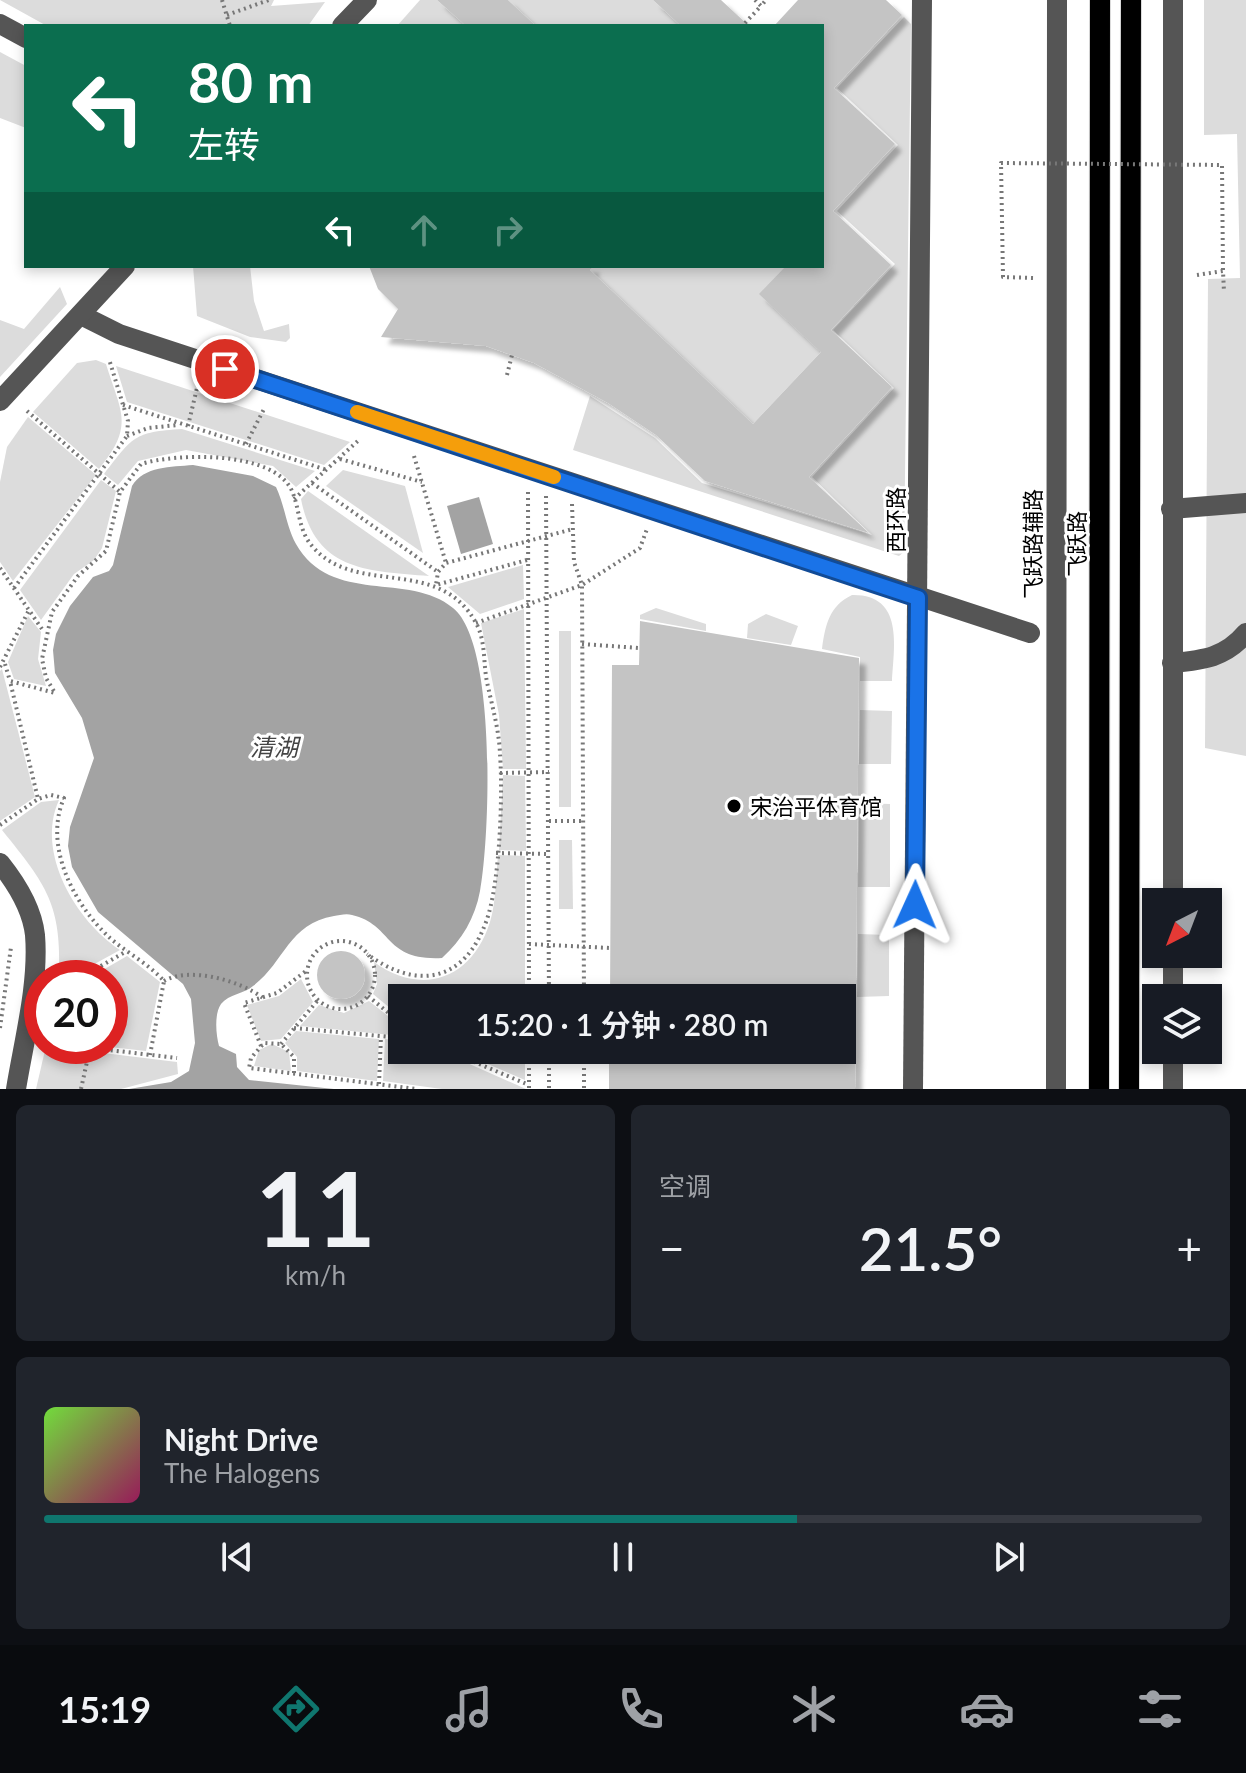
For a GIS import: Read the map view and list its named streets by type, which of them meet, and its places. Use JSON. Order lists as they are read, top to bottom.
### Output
{
  "streets": {
    "main road": ["飞跃路"],
    "street": ["西环路", "飞跃路辅路"]
  },
  "water": ["清湖"],
  "places": ["宋治平体育馆"],
  "north": "bottom left",
  "page": {
    "turn": ["80 m", "左转"],
    "limit": "20",
    "trip": "15:20 · 1 分钟 · 280 m",
    "tile": [
      ["11", "km/h"],
      "空调"
    ],
    "heat": ["−", "21.5°", "+"],
    "song": ["Night Drive", "The Halogens"],
    "tabs": "15:19"
  }
}
